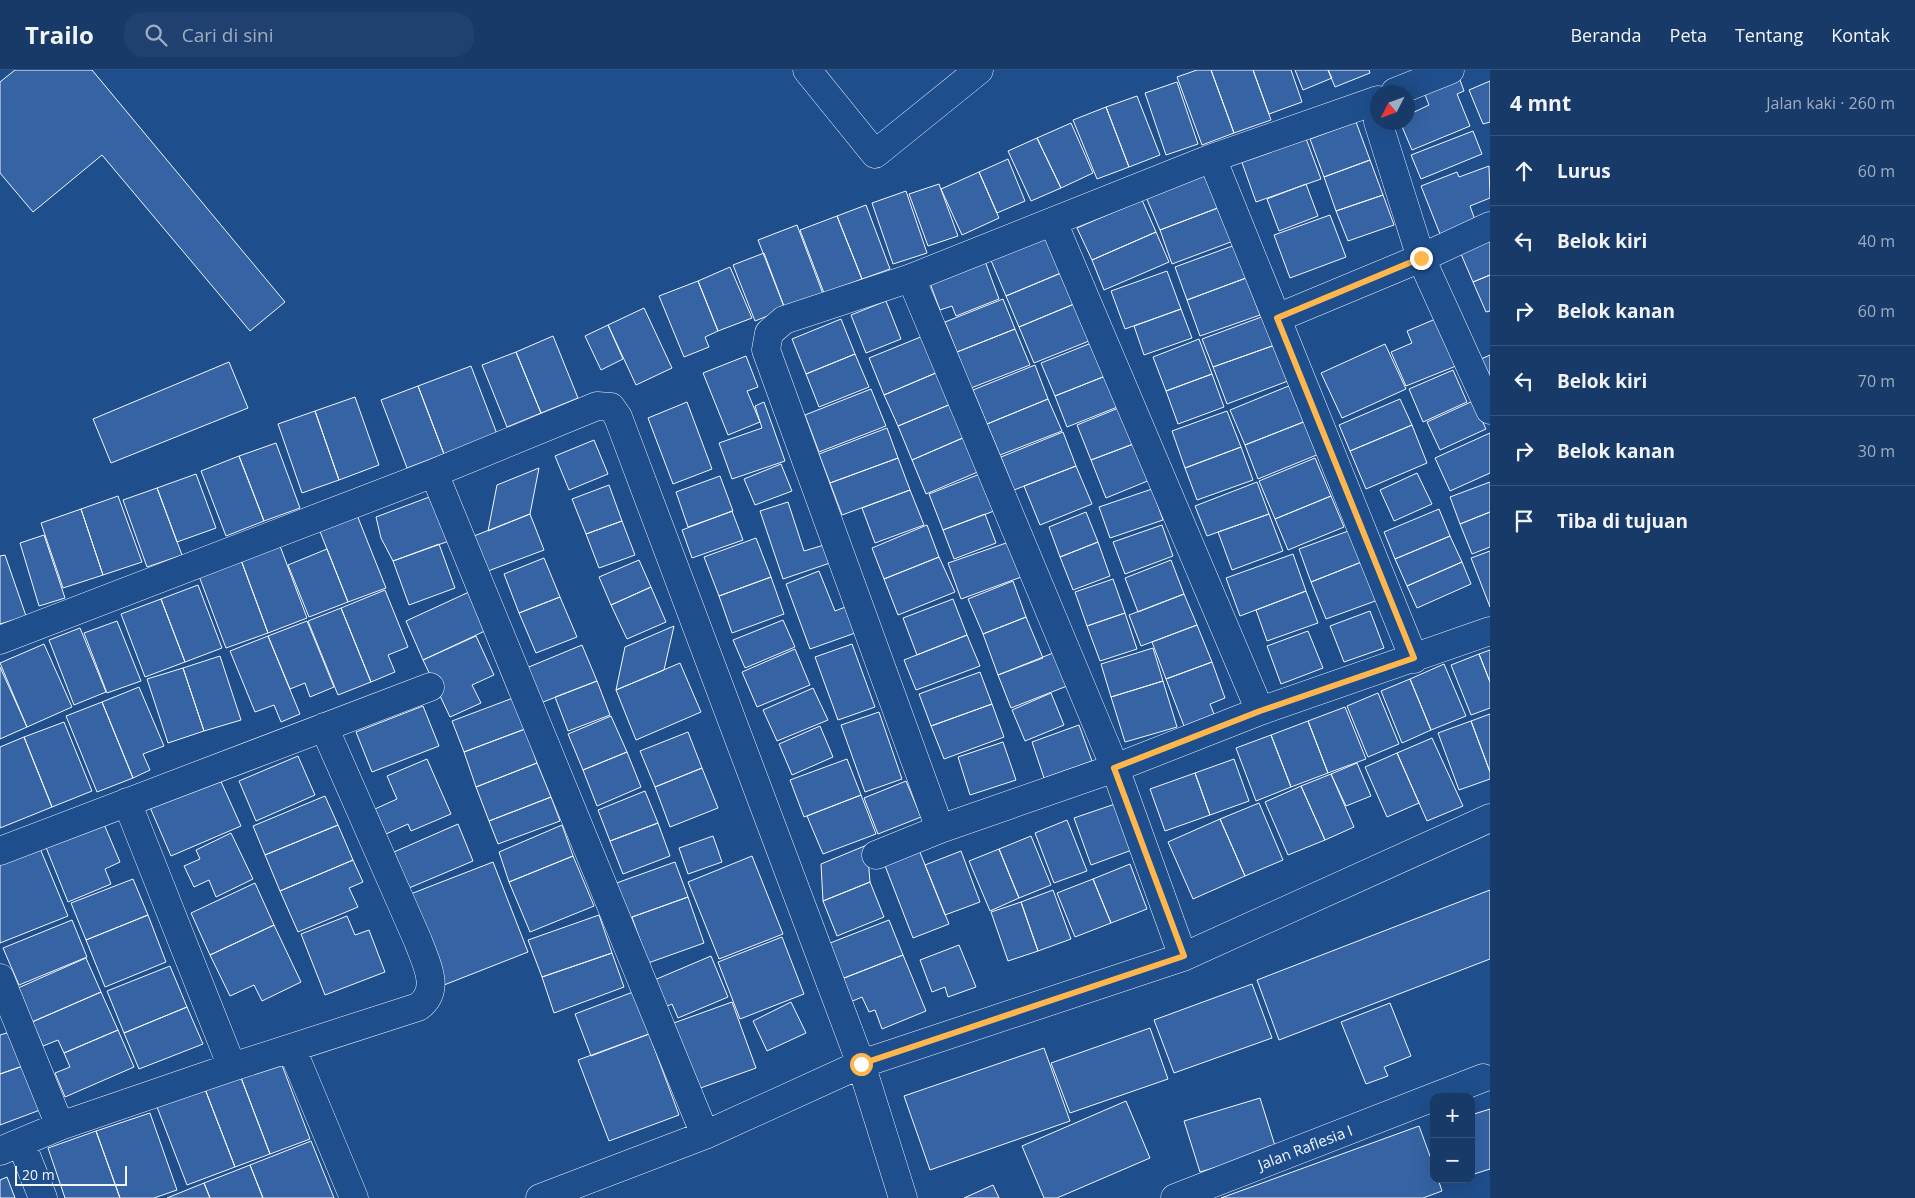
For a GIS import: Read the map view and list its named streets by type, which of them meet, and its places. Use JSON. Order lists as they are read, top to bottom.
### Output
{
  "streets": {
    "street": ["Jalan Raflesia I"]
  },
  "scale_bar": "20 m",
  "north": "bottom left",
  "page": {
    "header": "Trailo",
    "search": "Cari di sini",
    "nav": [
      "Beranda",
      "Peta",
      "Tentang",
      "Kontak"
    ],
    "heading": ["4 mnt", "Jalan kaki · 260 m"],
    "list": [
      ["Lurus", "60 m"],
      ["Belok kiri", "40 m"],
      ["Belok kanan", "60 m"],
      ["Belok kiri", "70 m"],
      ["Belok kanan", "30 m"],
      "Tiba di tujuan"
    ],
    "map_buttons": ["+", "−"],
    "scale": "20 m"
  }
}
